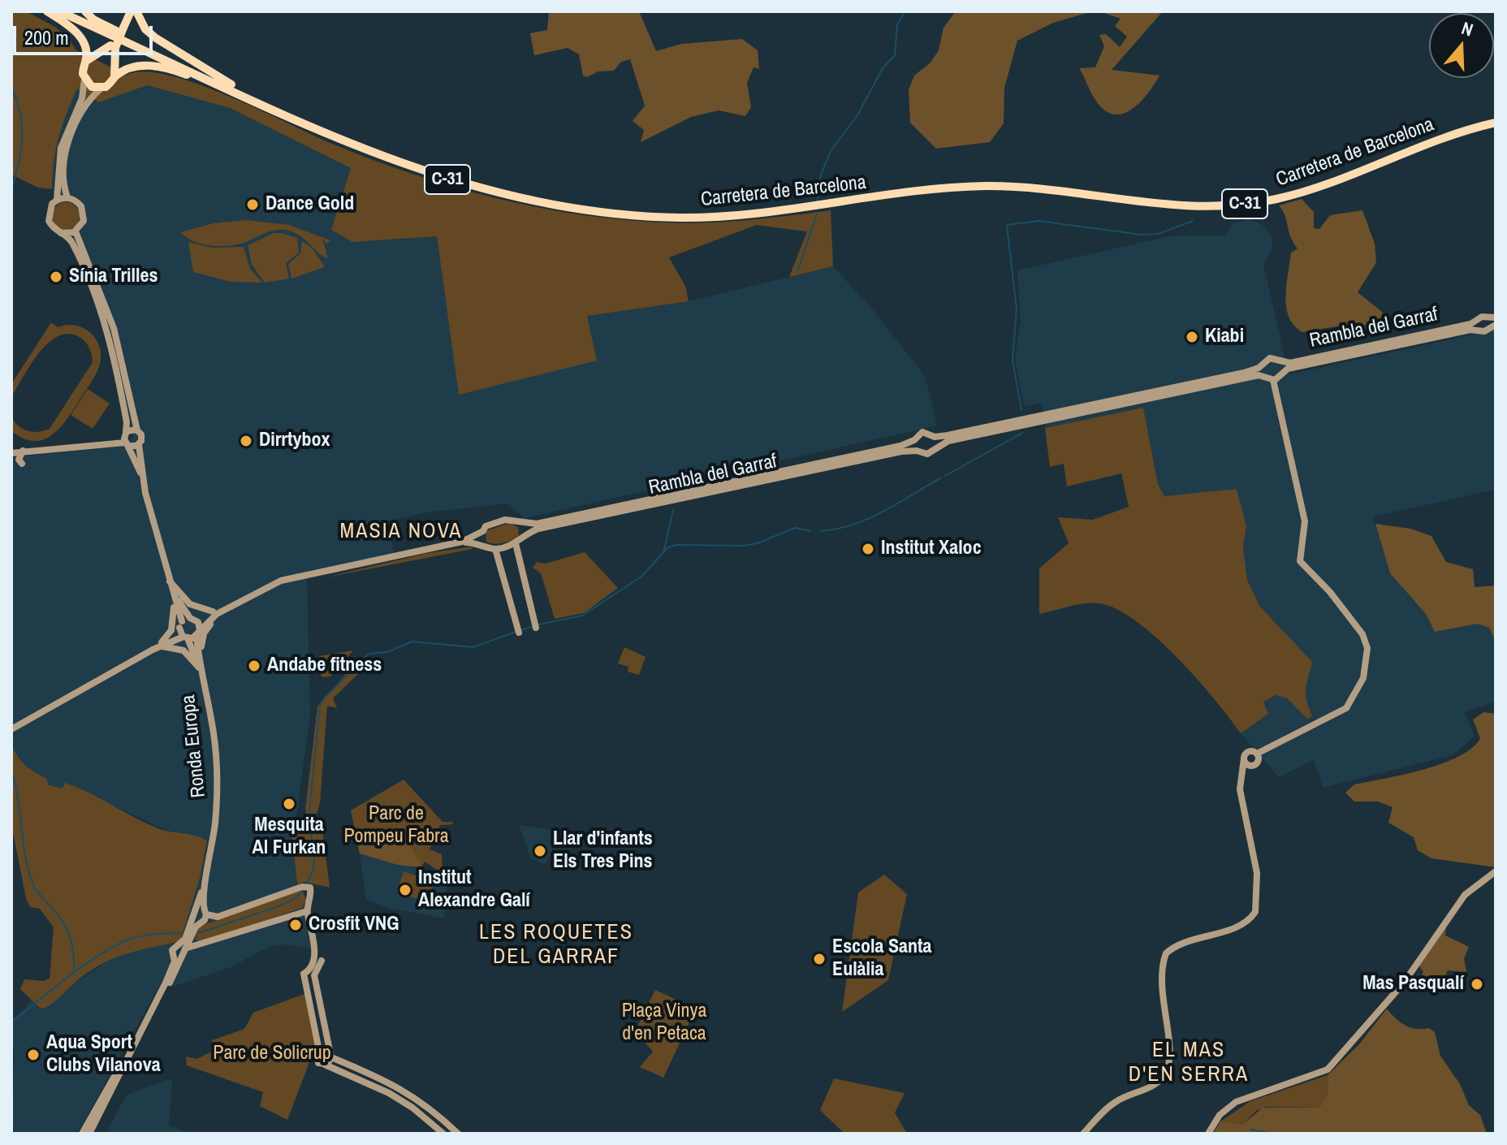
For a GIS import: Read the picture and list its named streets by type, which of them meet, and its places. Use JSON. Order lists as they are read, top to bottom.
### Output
{
  "streets": {
    "highway": ["Carretera de Barcelona", "C-31"],
    "street": ["Rambla del Garraf", "Ronda Europa"]
  },
  "districts": ["MASIA NOVA", "LES ROQUETES DEL GARRAF", "EL MAS D'EN SERRA"],
  "parks": ["Parc de Pompeu Fabra", "Plaça Vinya d'en Petaca", "Parc de Solicrup"],
  "places": [
    "Dance Gold",
    "Sínia Trilles",
    "Kiabi",
    "Dirrtybox",
    "Institut Xaloc",
    "Andabe fitness",
    "Mesquita Al Furkan",
    "Llar d'infants Els Tres Pins",
    "Institut Alexandre Galí",
    "Crosfit VNG",
    "Escola Santa Eulàlia",
    "Mas Pasqualí",
    "Aqua Sport Clubs Vilanova"
  ],
  "scale_bar": "200 m",
  "north": "top"
}
